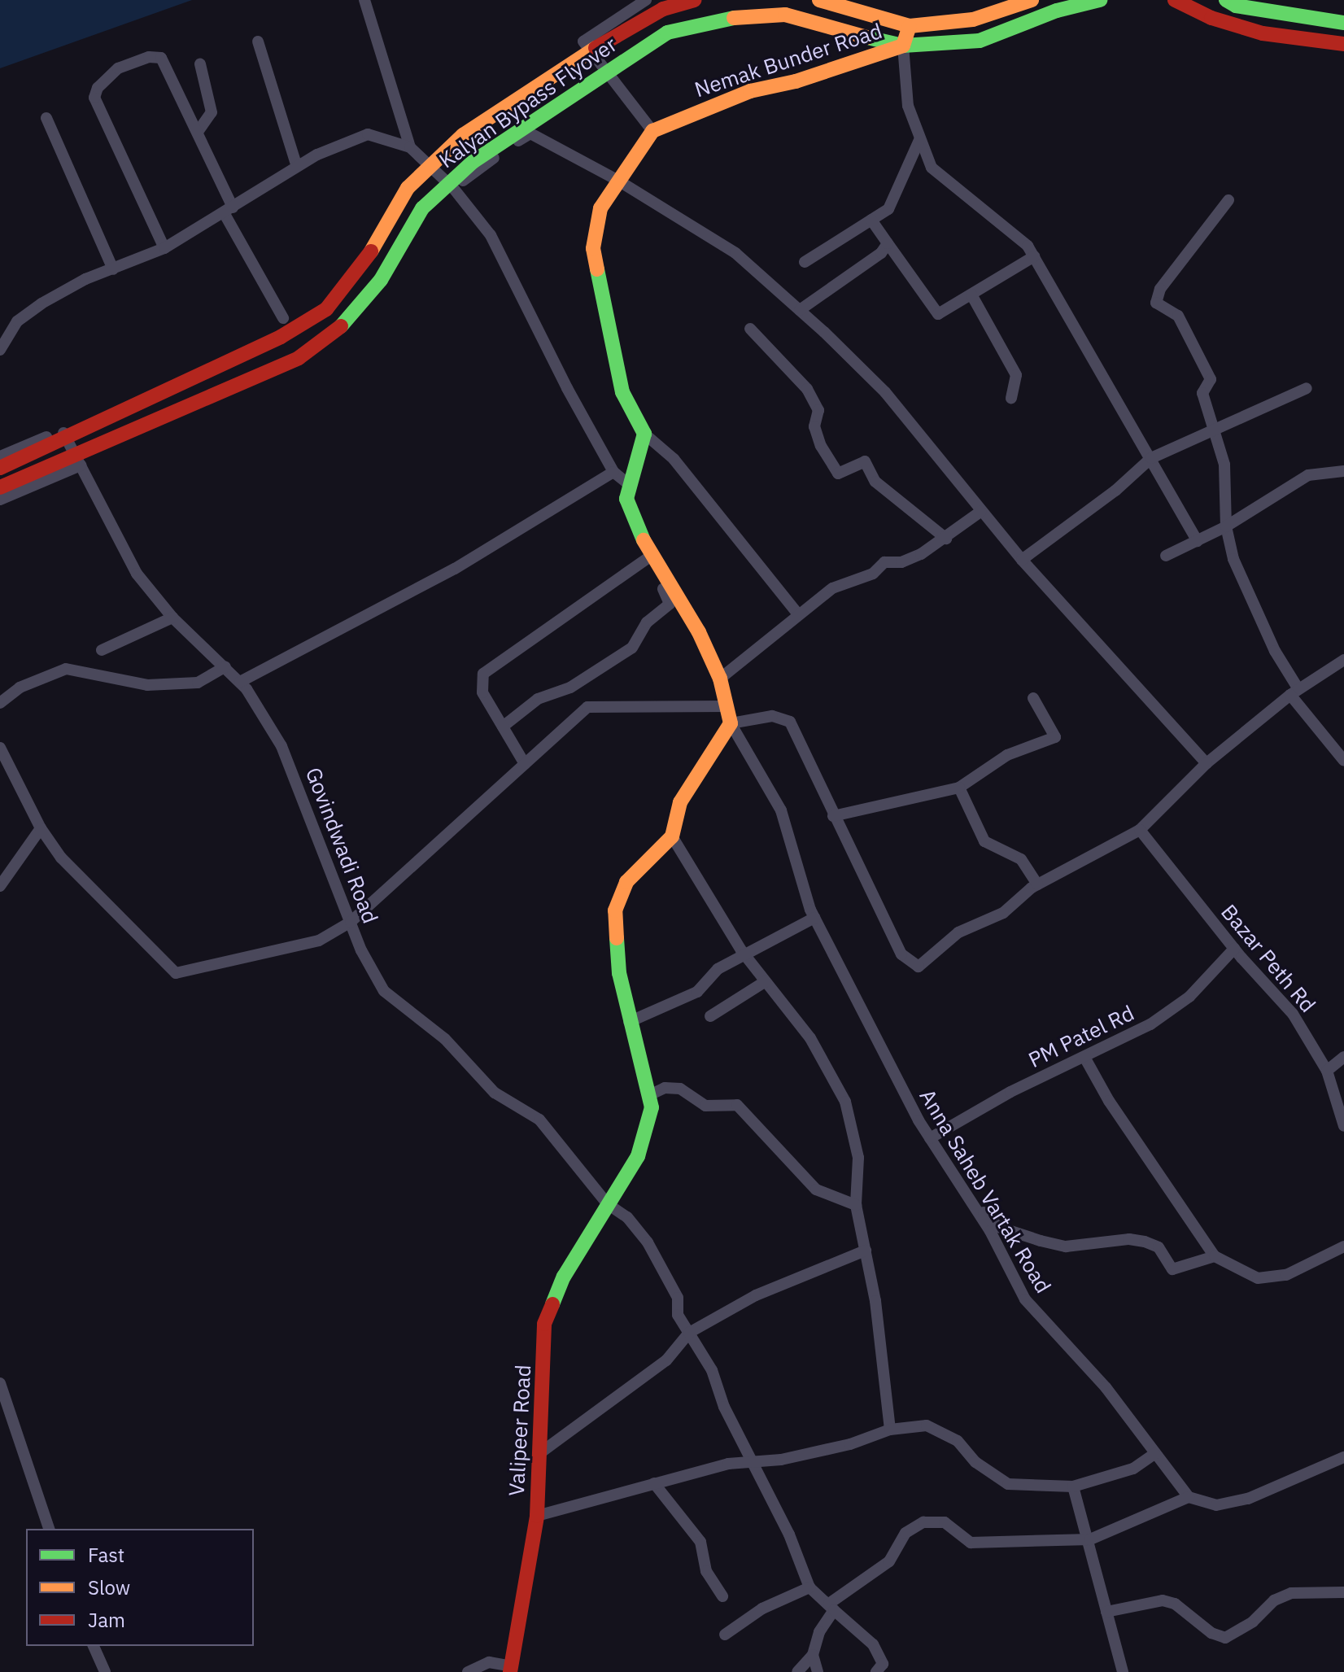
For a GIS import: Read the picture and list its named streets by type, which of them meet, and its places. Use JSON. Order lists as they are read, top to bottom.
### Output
{
  "streets": {
    "main road": ["Nemak Bunder Road", "Kalyan Bypass Flyover", "Valipeer Road"],
    "street": [
      "Govindwadi Road",
      "Bazar Peth Rd",
      "PM Patel Rd",
      "Anna Saheb Vartak Road"
    ]
  },
  "crossings": [
    ["Nemak Bunder Road", "Kalyan Bypass Flyover"],
    ["Govindwadi Road", "Valipeer Road"],
    ["Bazar Peth Rd", "PM Patel Rd"],
    ["PM Patel Rd", "Anna Saheb Vartak Road"]
  ],
  "legend": ["Fast", "Slow", "Jam"]
}
